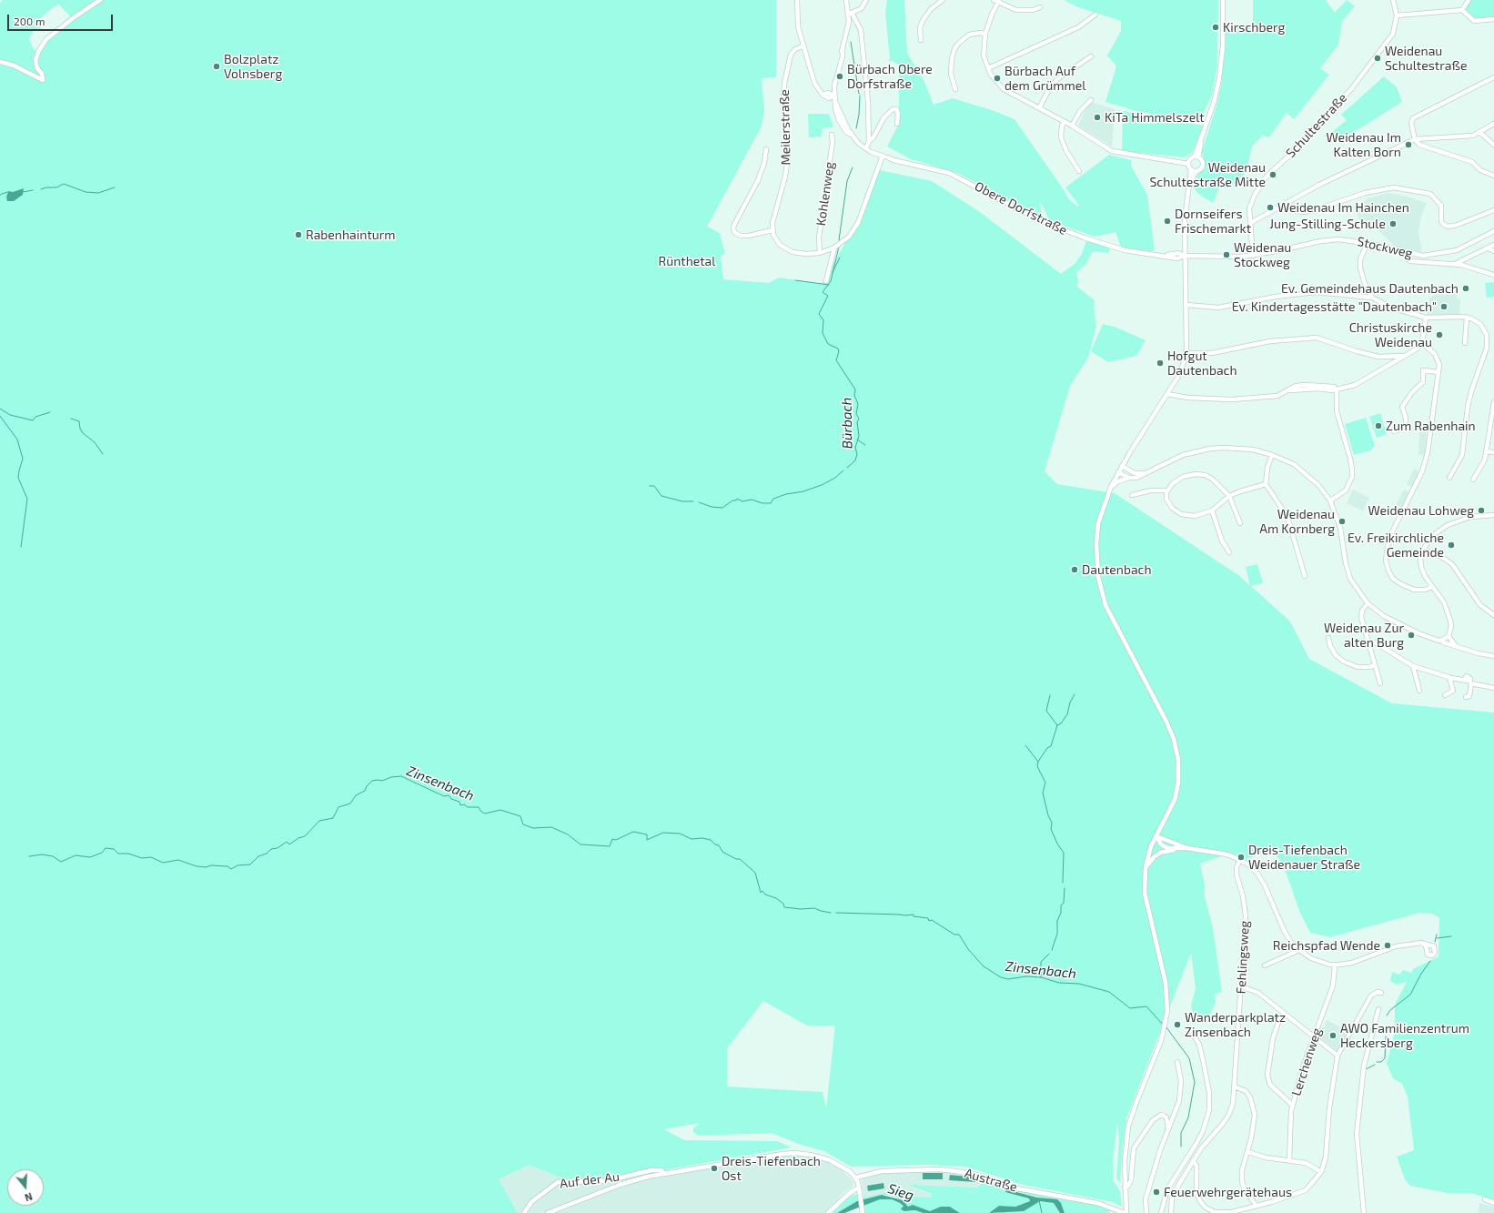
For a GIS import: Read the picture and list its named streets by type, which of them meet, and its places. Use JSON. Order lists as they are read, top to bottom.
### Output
{
  "streets": {
    "street": [
      "Schultestraße",
      "Meilerstraße",
      "Kohlenweg",
      "Obere Dorfstraße",
      "Stockweg",
      "Fehlingsweg",
      "Lerchenweg",
      "Auf der Au",
      "Austraße"
    ]
  },
  "crossings": [
    ["Schultestraße", "Stockweg"],
    ["Obere Dorfstraße", "Stockweg"]
  ],
  "water": ["Bürbach", "Zinsenbach", "Sieg"],
  "parks": ["Rünthetal"],
  "places": [
    "Kirschberg",
    "Weidenau Schultestraße",
    "Bolzplatz Volnsberg",
    "Bürbach Obere Dorfstraße",
    "Bürbach Auf dem Grümmel",
    "KiTa Himmelszelt",
    "Weidenau Im Kalten Born",
    "Weidenau Schultestraße Mitte",
    "Weidenau Im Hainchen",
    "Dornseifers Frischemarkt",
    "Jung-Stilling-Schule",
    "Rabenhainturm",
    "Weidenau Stockweg",
    "Ev. Gemeindehaus Dautenbach",
    "Ev. Kindertagesstätte \"Dautenbach\"",
    "Christuskirche Weidenau",
    "Hofgut Dautenbach",
    "Zum Rabenhain",
    "Weidenau Lohweg",
    "Weidenau Am Kornberg",
    "Ev. Freikirchliche Gemeinde",
    "Dautenbach",
    "Weidenau Zur alten Burg",
    "Dreis-Tiefenbach Weidenauer Straße",
    "Reichspfad Wende",
    "Wanderparkplatz Zinsenbach",
    "AWO Familienzentrum Heckersberg",
    "Dreis-Tiefenbach Ost",
    "Feuerwehrgerätehaus"
  ],
  "scale_bar": "200 m",
  "north": "bottom"
}
